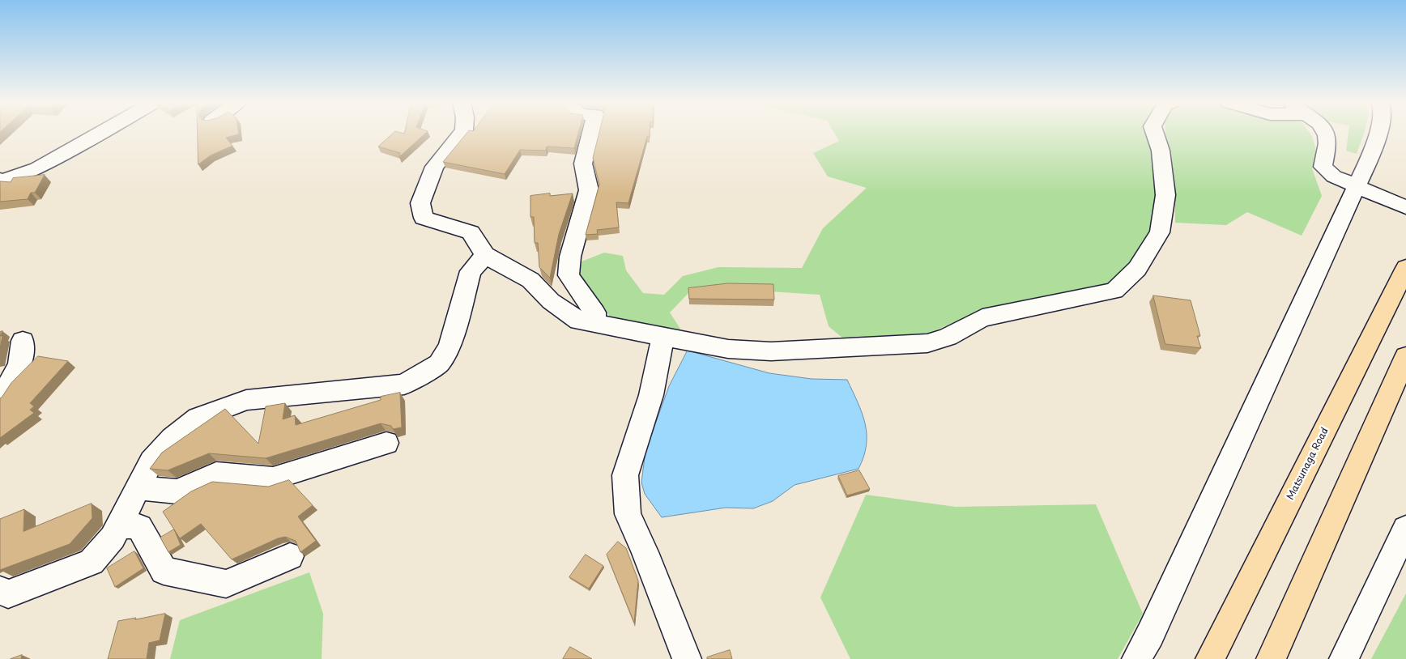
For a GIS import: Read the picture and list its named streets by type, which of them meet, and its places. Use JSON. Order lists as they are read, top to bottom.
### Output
{
  "streets": {
    "highway": ["Matsunaga Road"]
  }
}
